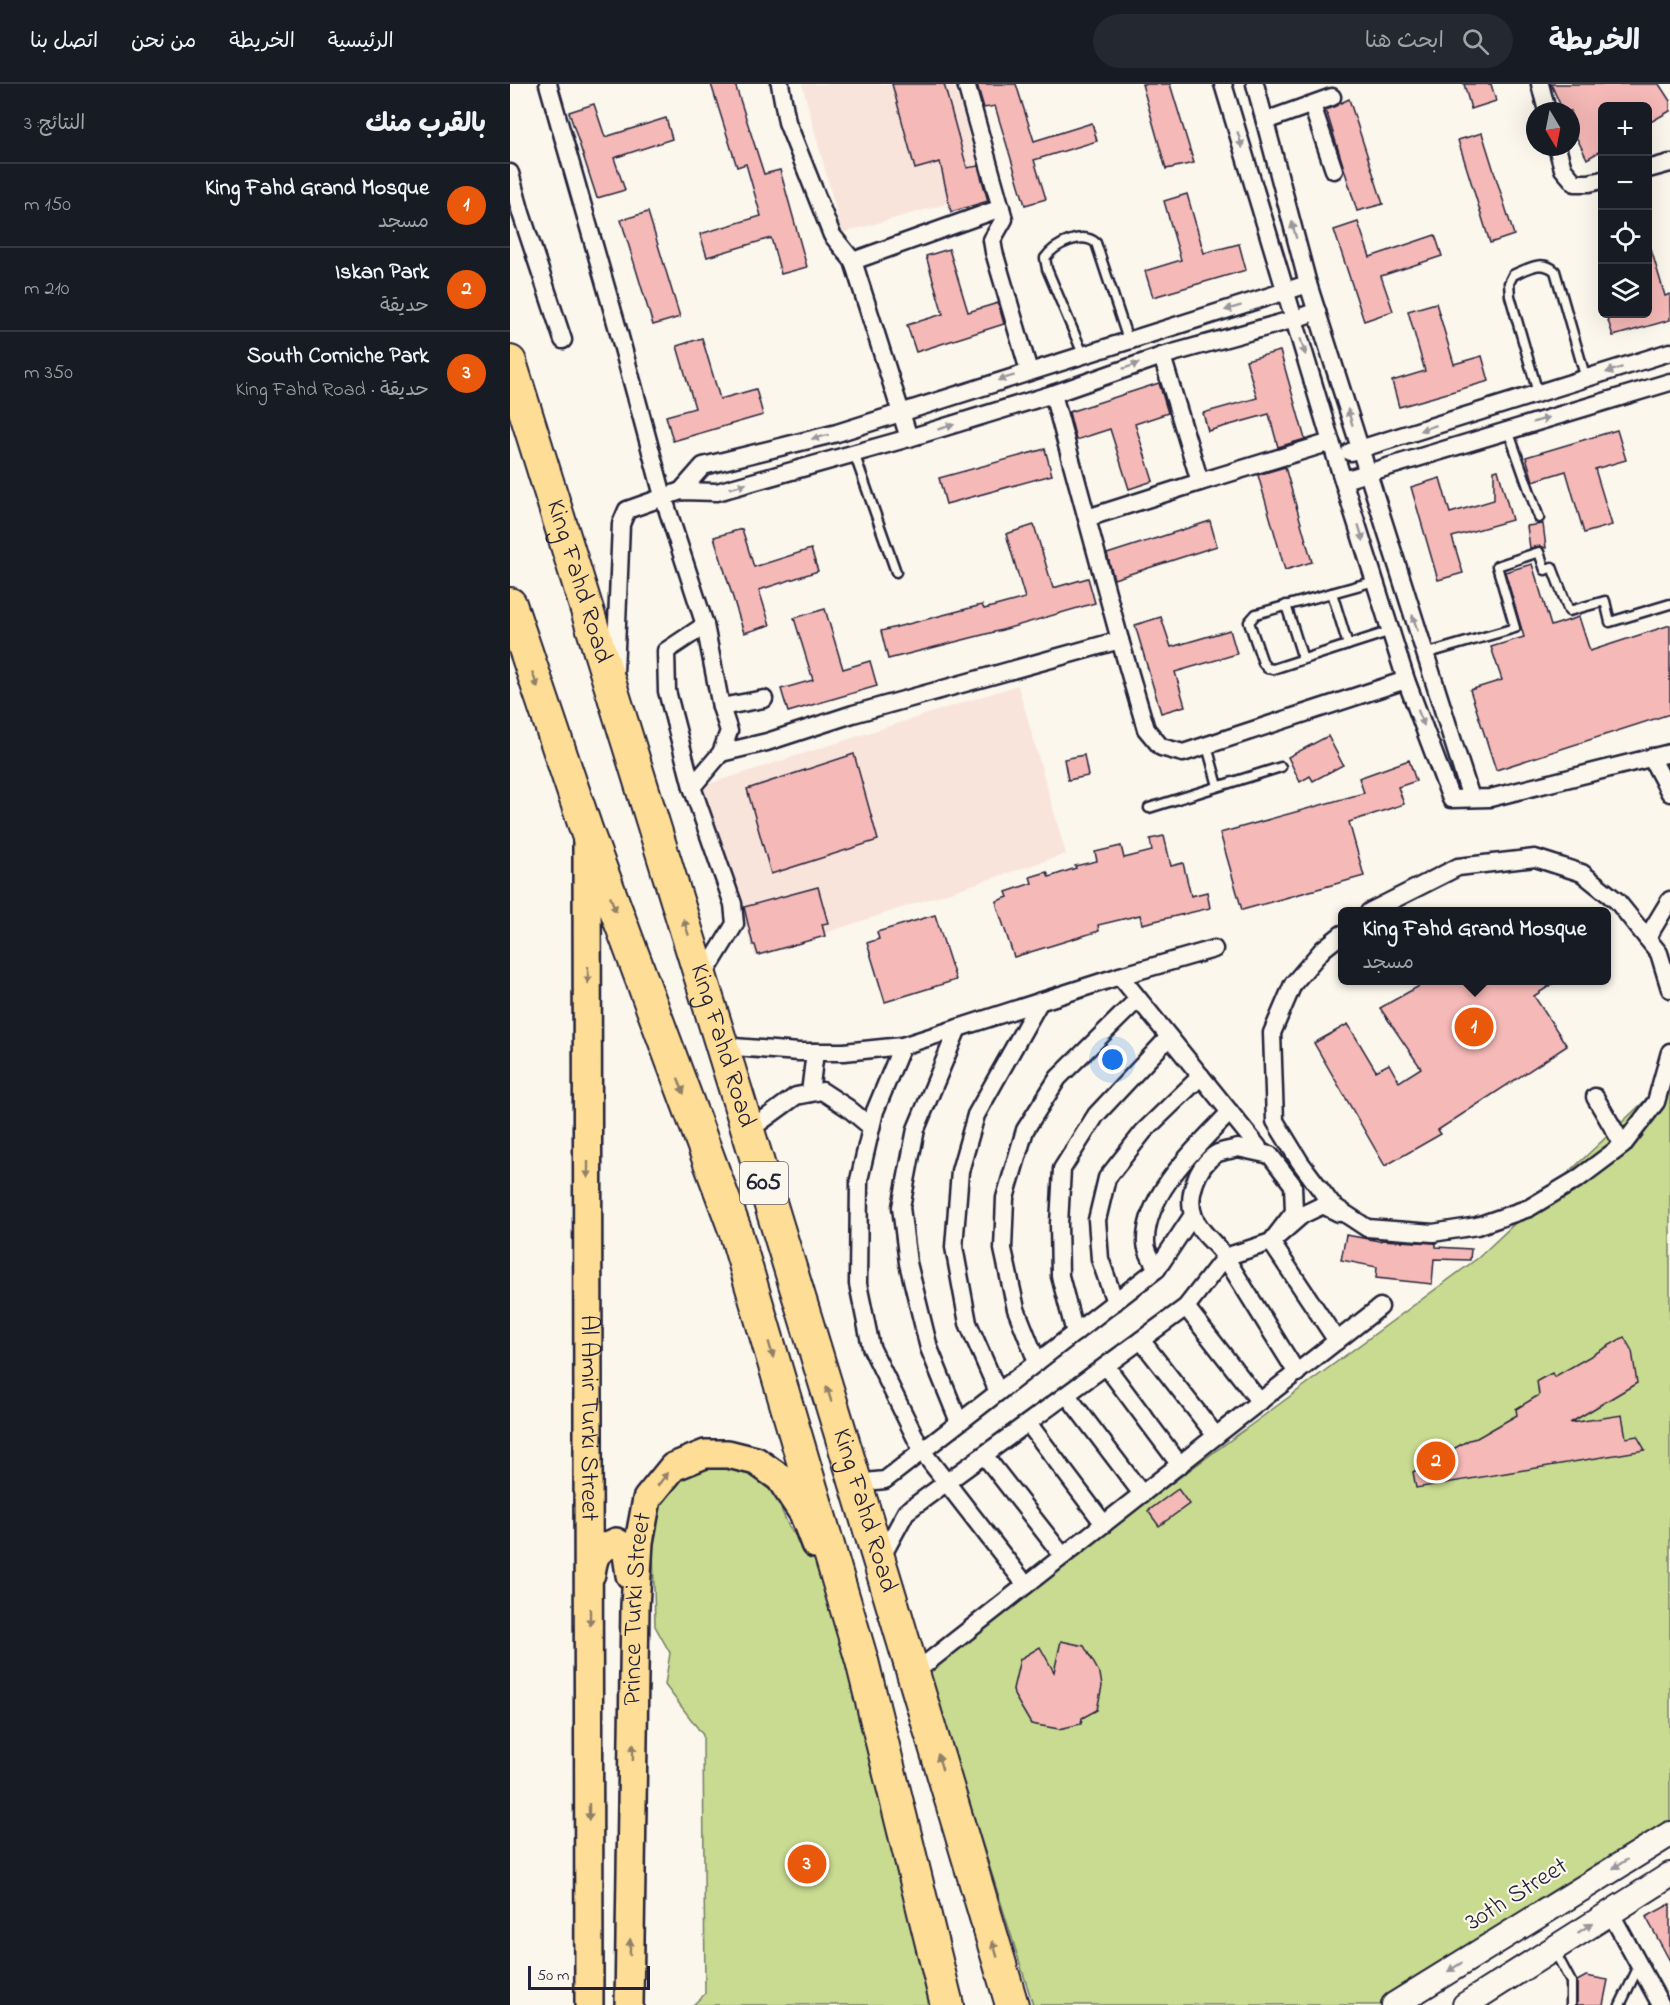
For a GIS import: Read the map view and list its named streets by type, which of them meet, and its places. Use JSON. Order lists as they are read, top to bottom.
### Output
{
  "streets": {
    "highway": ["King Fahd Road", "605"],
    "main road": ["Al Amir Turki Street", "Prince Turki Street"],
    "street": ["30th Street"]
  },
  "crossings": [
    ["King Fahd Road", "Al Amir Turki Street"],
    ["King Fahd Road", "Prince Turki Street"]
  ],
  "one_way": ["Al Amir Turki Street"],
  "scale_bar": "50 m",
  "north": "bottom",
  "page": {
    "header": "الخريطة",
    "search": "ابحث هنا",
    "nav": [
      "الرئيسية",
      "الخريطة",
      "من نحن",
      "اتصل بنا"
    ],
    "heading": ["بالقرب منك", "النتائج: 3"],
    "map_buttons": ["+", "−"],
    "list": [
      {
        "mark": "1",
        "name": "King Fahd Grand Mosque",
        "note": "مسجد",
        "value": "150 m"
      },
      {
        "mark": "2",
        "name": "Iskan Park",
        "note": "حديقة",
        "value": "210 m"
      },
      {
        "mark": "3",
        "name": "South Corniche Park",
        "note": "حديقة · King Fahd Road",
        "value": "350 m"
      }
    ],
    "popup": ["King Fahd Grand Mosque", "مسجد"],
    "pins": ["1", "2", "3"],
    "scale": "50 m"
  }
}
